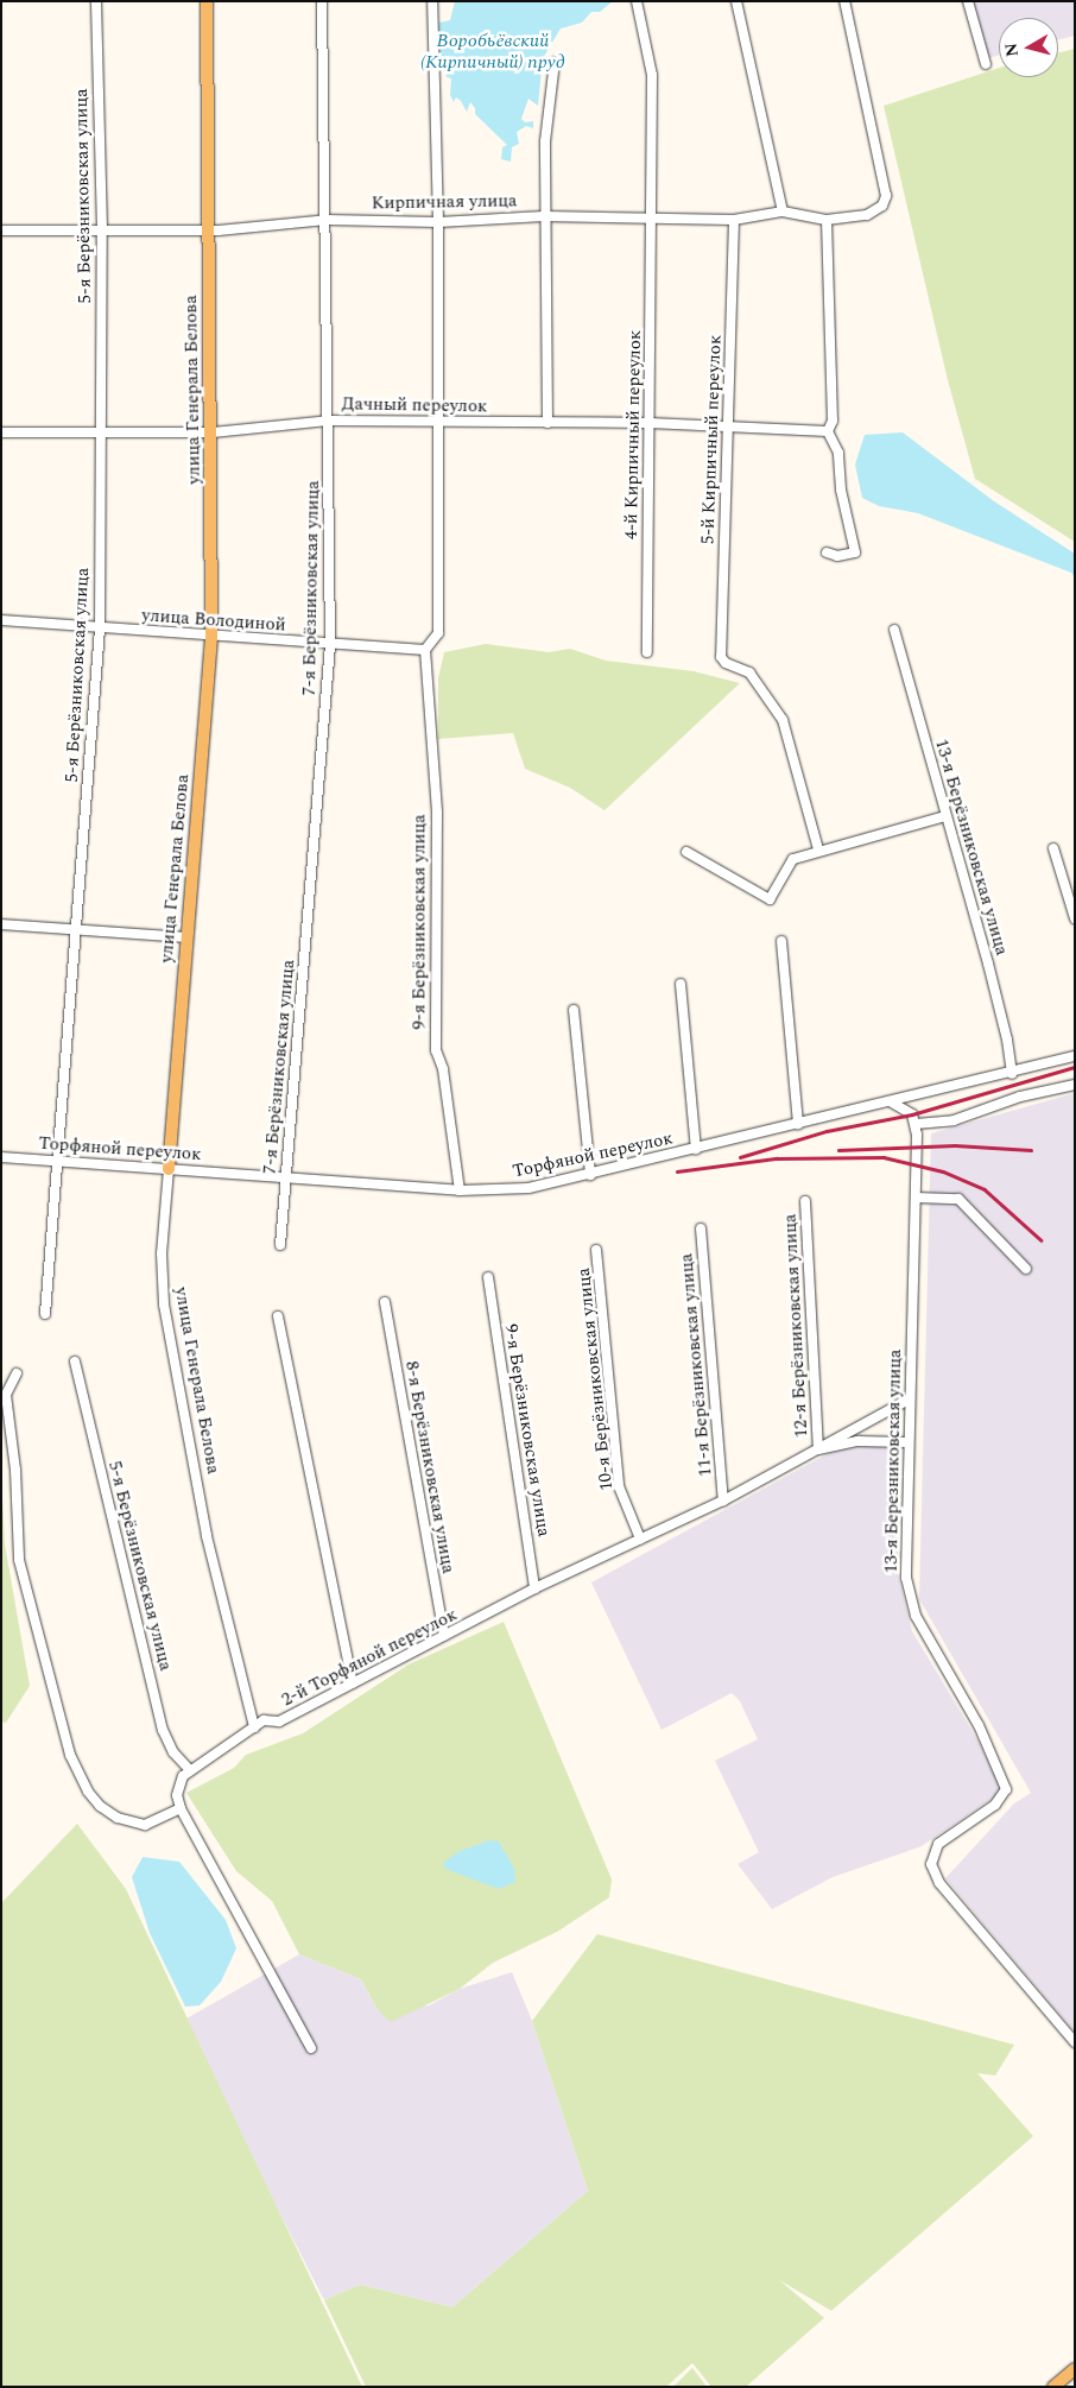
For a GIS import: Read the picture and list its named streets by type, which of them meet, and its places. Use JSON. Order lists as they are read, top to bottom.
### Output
{
  "streets": {
    "main road": ["улица Генерала Белова"],
    "street": [
      "5-я Берёзниковская улица",
      "Кирпичная улица",
      "Дачный переулок",
      "4-й Кирпичный переулок",
      "5-й Кирпичный переулок",
      "7-я Берёзниковская улица",
      "улица Володиной",
      "13-я Берёзниковская улица",
      "9-я Берёзниковская улица",
      "Торфяной переулок",
      "12-я Берёзниковская улица",
      "11-я Берёзниковская улица",
      "10-я Берёзниковская улица",
      "13-я Березниковская улица",
      "8-я Берёзниковская улица",
      "2-й Торфяной переулок"
    ]
  },
  "crossings": [
    ["5-я Берёзниковская улица", "Кирпичная улица"],
    ["5-я Берёзниковская улица", "Дачный переулок"],
    ["5-я Берёзниковская улица", "улица Володиной"],
    ["5-я Берёзниковская улица", "Торфяной переулок"],
    ["5-я Берёзниковская улица", "2-й Торфяной переулок"],
    ["Кирпичная улица", "улица Генерала Белова"],
    ["Кирпичная улица", "4-й Кирпичный переулок"],
    ["Кирпичная улица", "5-й Кирпичный переулок"],
    ["Кирпичная улица", "7-я Берёзниковская улица"],
    ["улица Генерала Белова", "Дачный переулок"],
    ["улица Генерала Белова", "улица Володиной"],
    ["улица Генерала Белова", "Торфяной переулок"],
    ["улица Генерала Белова", "2-й Торфяной переулок"],
    ["Дачный переулок", "4-й Кирпичный переулок"],
    ["Дачный переулок", "5-й Кирпичный переулок"],
    ["Дачный переулок", "7-я Берёзниковская улица"],
    ["7-я Берёзниковская улица", "улица Володиной"],
    ["7-я Берёзниковская улица", "Торфяной переулок"],
    ["улица Володиной", "9-я Берёзниковская улица"],
    ["13-я Берёзниковская улица", "Торфяной переулок"],
    ["9-я Берёзниковская улица", "Торфяной переулок"],
    ["9-я Берёзниковская улица", "2-й Торфяной переулок"],
    ["12-я Берёзниковская улица", "2-й Торфяной переулок"],
    ["11-я Берёзниковская улица", "2-й Торфяной переулок"],
    ["10-я Берёзниковская улица", "2-й Торфяной переулок"],
    ["13-я Березниковская улица", "2-й Торфяной переулок"],
    ["8-я Берёзниковская улица", "2-й Торфяной переулок"]
  ],
  "water": ["Воробьёвский (Кирпичный) пруд"],
  "north": "left"
}
